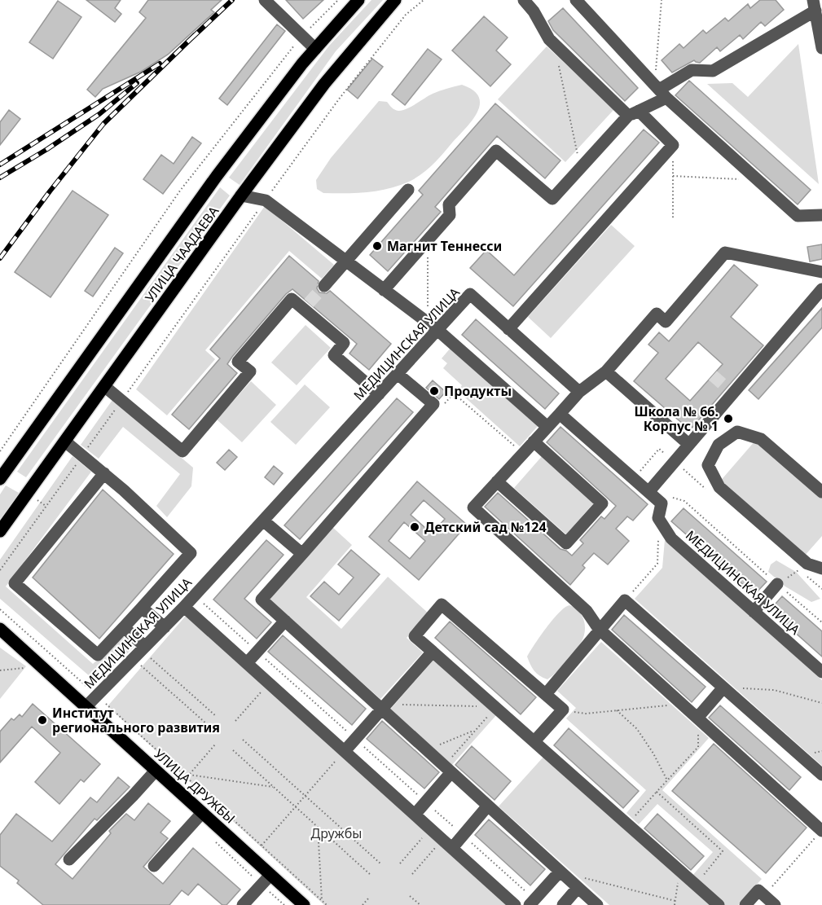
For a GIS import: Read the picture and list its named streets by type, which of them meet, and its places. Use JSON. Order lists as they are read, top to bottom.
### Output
{
  "streets": {
    "main road": ["УЛИЦА ЧААДАЕВА", "УЛИЦА ДРУЖБЫ"],
    "street": ["МЕДИЦИНСКАЯ УЛИЦА"]
  },
  "crossings": [
    ["МЕДИЦИНСКАЯ УЛИЦА", "УЛИЦА ДРУЖБЫ"]
  ],
  "parks": ["Дружбы"],
  "places": [
    "Магнит Теннесси",
    "Продукты",
    "Школа № 66. Корпус № 1",
    "Детский сад №124",
    "Институт регионального развития"
  ]
}
